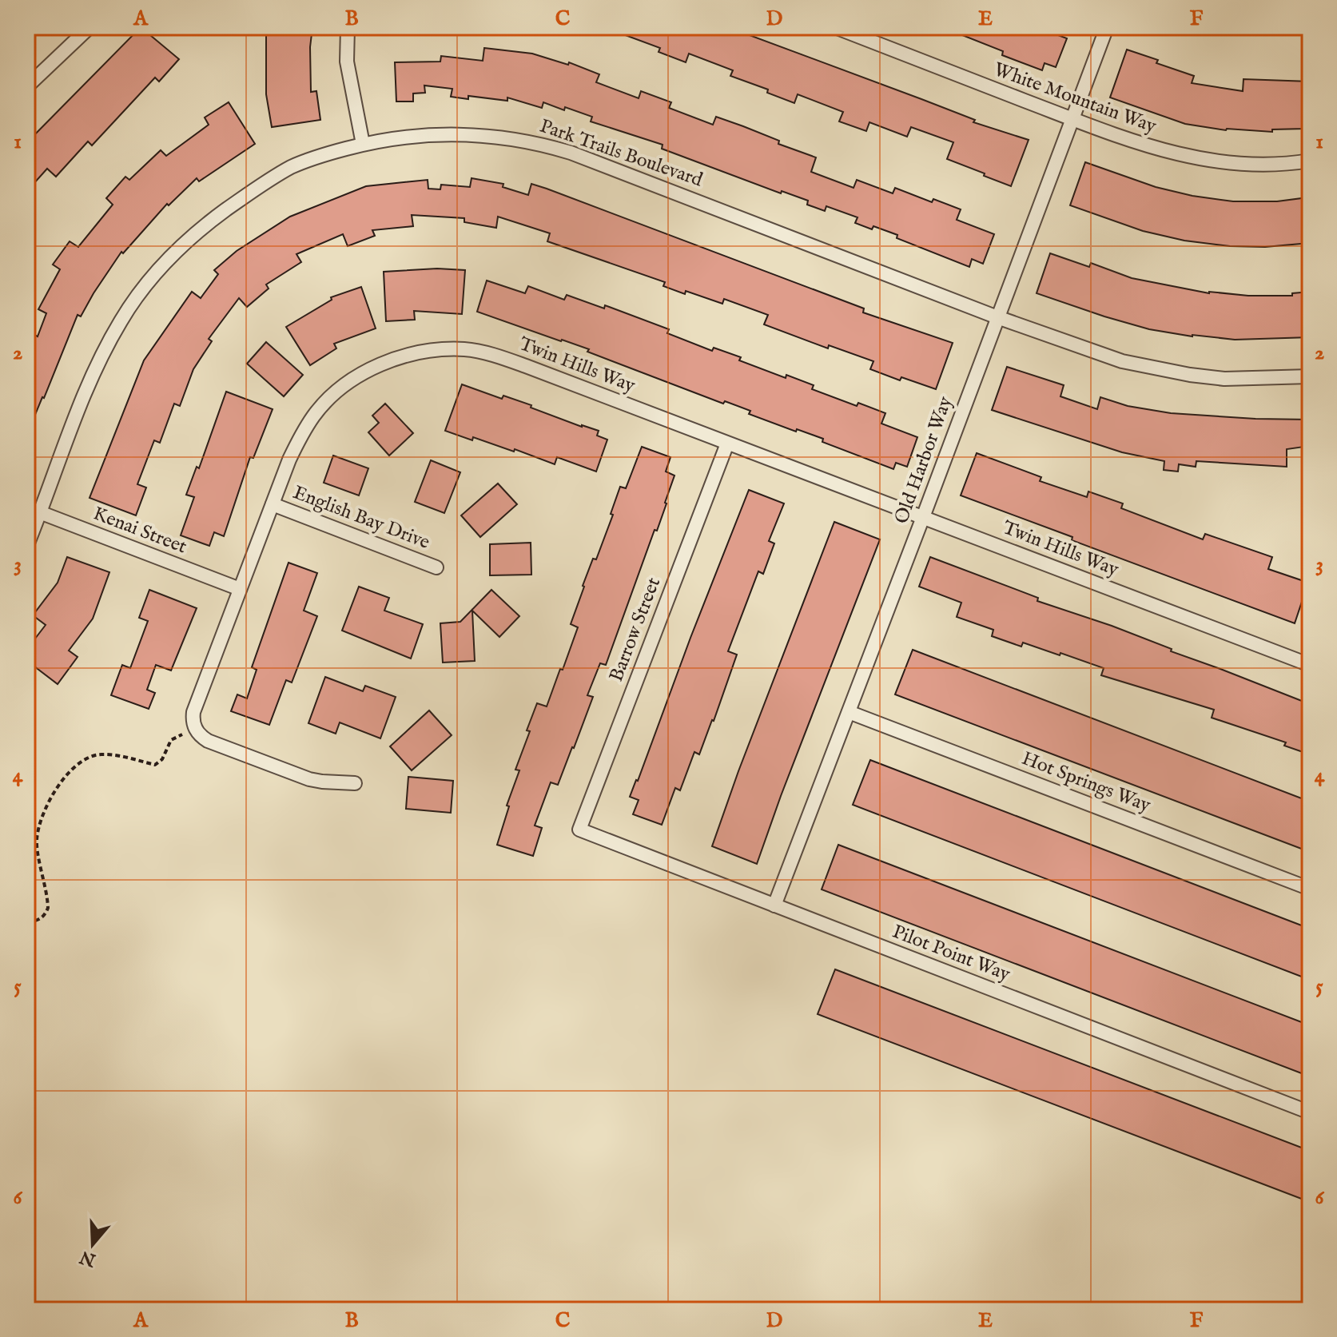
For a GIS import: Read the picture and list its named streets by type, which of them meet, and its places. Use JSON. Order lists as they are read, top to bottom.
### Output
{
  "streets": {
    "street": [
      "White Mountain Way",
      "Park Trails Boulevard",
      "Twin Hills Way",
      "Old Harbor Way",
      "English Bay Drive",
      "Kenai Street",
      "Barrow Street",
      "Hot Springs Way",
      "Pilot Point Way"
    ]
  },
  "crossings": [
    ["White Mountain Way", "Old Harbor Way"],
    ["Park Trails Boulevard", "Old Harbor Way"],
    ["Park Trails Boulevard", "Kenai Street"],
    ["Twin Hills Way", "Old Harbor Way"],
    ["Twin Hills Way", "English Bay Drive"],
    ["Twin Hills Way", "Kenai Street"],
    ["Twin Hills Way", "Barrow Street"],
    ["Old Harbor Way", "Hot Springs Way"],
    ["Old Harbor Way", "Pilot Point Way"],
    ["Barrow Street", "Pilot Point Way"]
  ],
  "north": "bottom",
  "grid": {
    "columns": [
      "A",
      "B",
      "C",
      "D",
      "E",
      "F"
    ],
    "rows": [
      "1",
      "2",
      "3",
      "4",
      "5",
      "6"
    ]
  }
}
